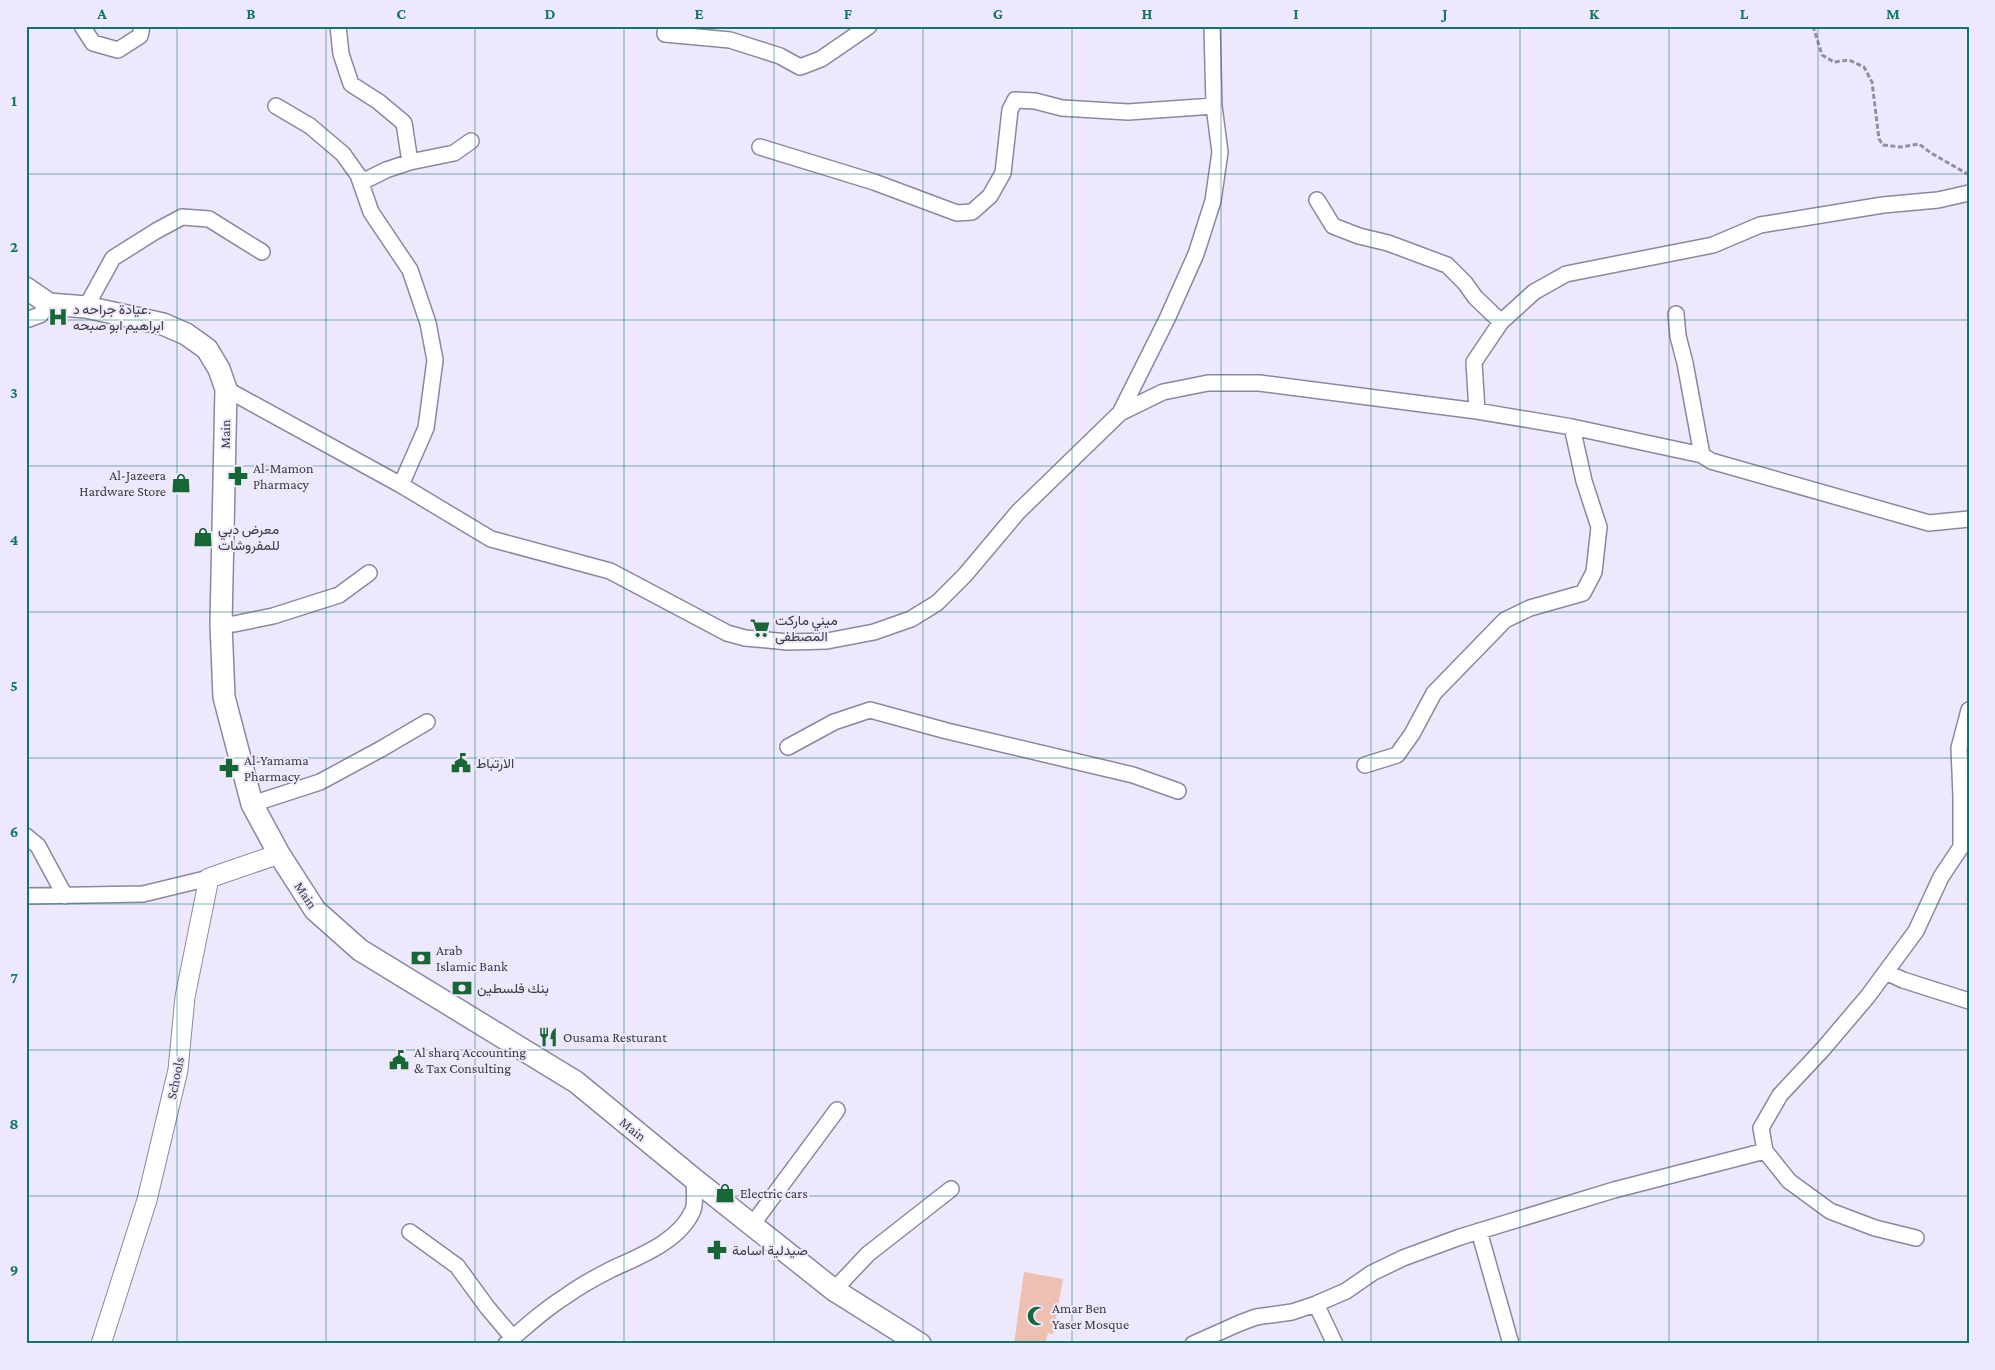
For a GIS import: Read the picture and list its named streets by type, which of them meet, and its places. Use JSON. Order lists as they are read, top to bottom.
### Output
{
  "streets": {
    "main road": ["Main"],
    "street": ["Schools"]
  },
  "places": {
    "hospital": ["عيادة جراحه د. ابراهيم ابو صبحه"],
    "pharmacy": ["Al-Mamon Pharmacy", "Al-Yamama Pharmacy", "صيدلية اسامة"],
    "shop": ["Al-Jazeera Hardware Store", "معرض دبي للمفروشات", "Electric cars"],
    "supermarket": ["ميني ماركت المصطفى"],
    "public building": ["الارتباط", "Al sharq Accounting & Tax Consulting"],
    "bank": ["Arab Islamic Bank", "بنك فلسطين"],
    "restaurant": ["Ousama Resturant"],
    "mosque": ["Amar Ben Yaser Mosque"]
  },
  "grid": {
    "columns": [
      "A",
      "B",
      "C",
      "D",
      "E",
      "F",
      "G",
      "H",
      "I",
      "J",
      "K",
      "L",
      "M"
    ],
    "rows": [
      "1",
      "2",
      "3",
      "4",
      "5",
      "6",
      "7",
      "8",
      "9"
    ]
  }
}
